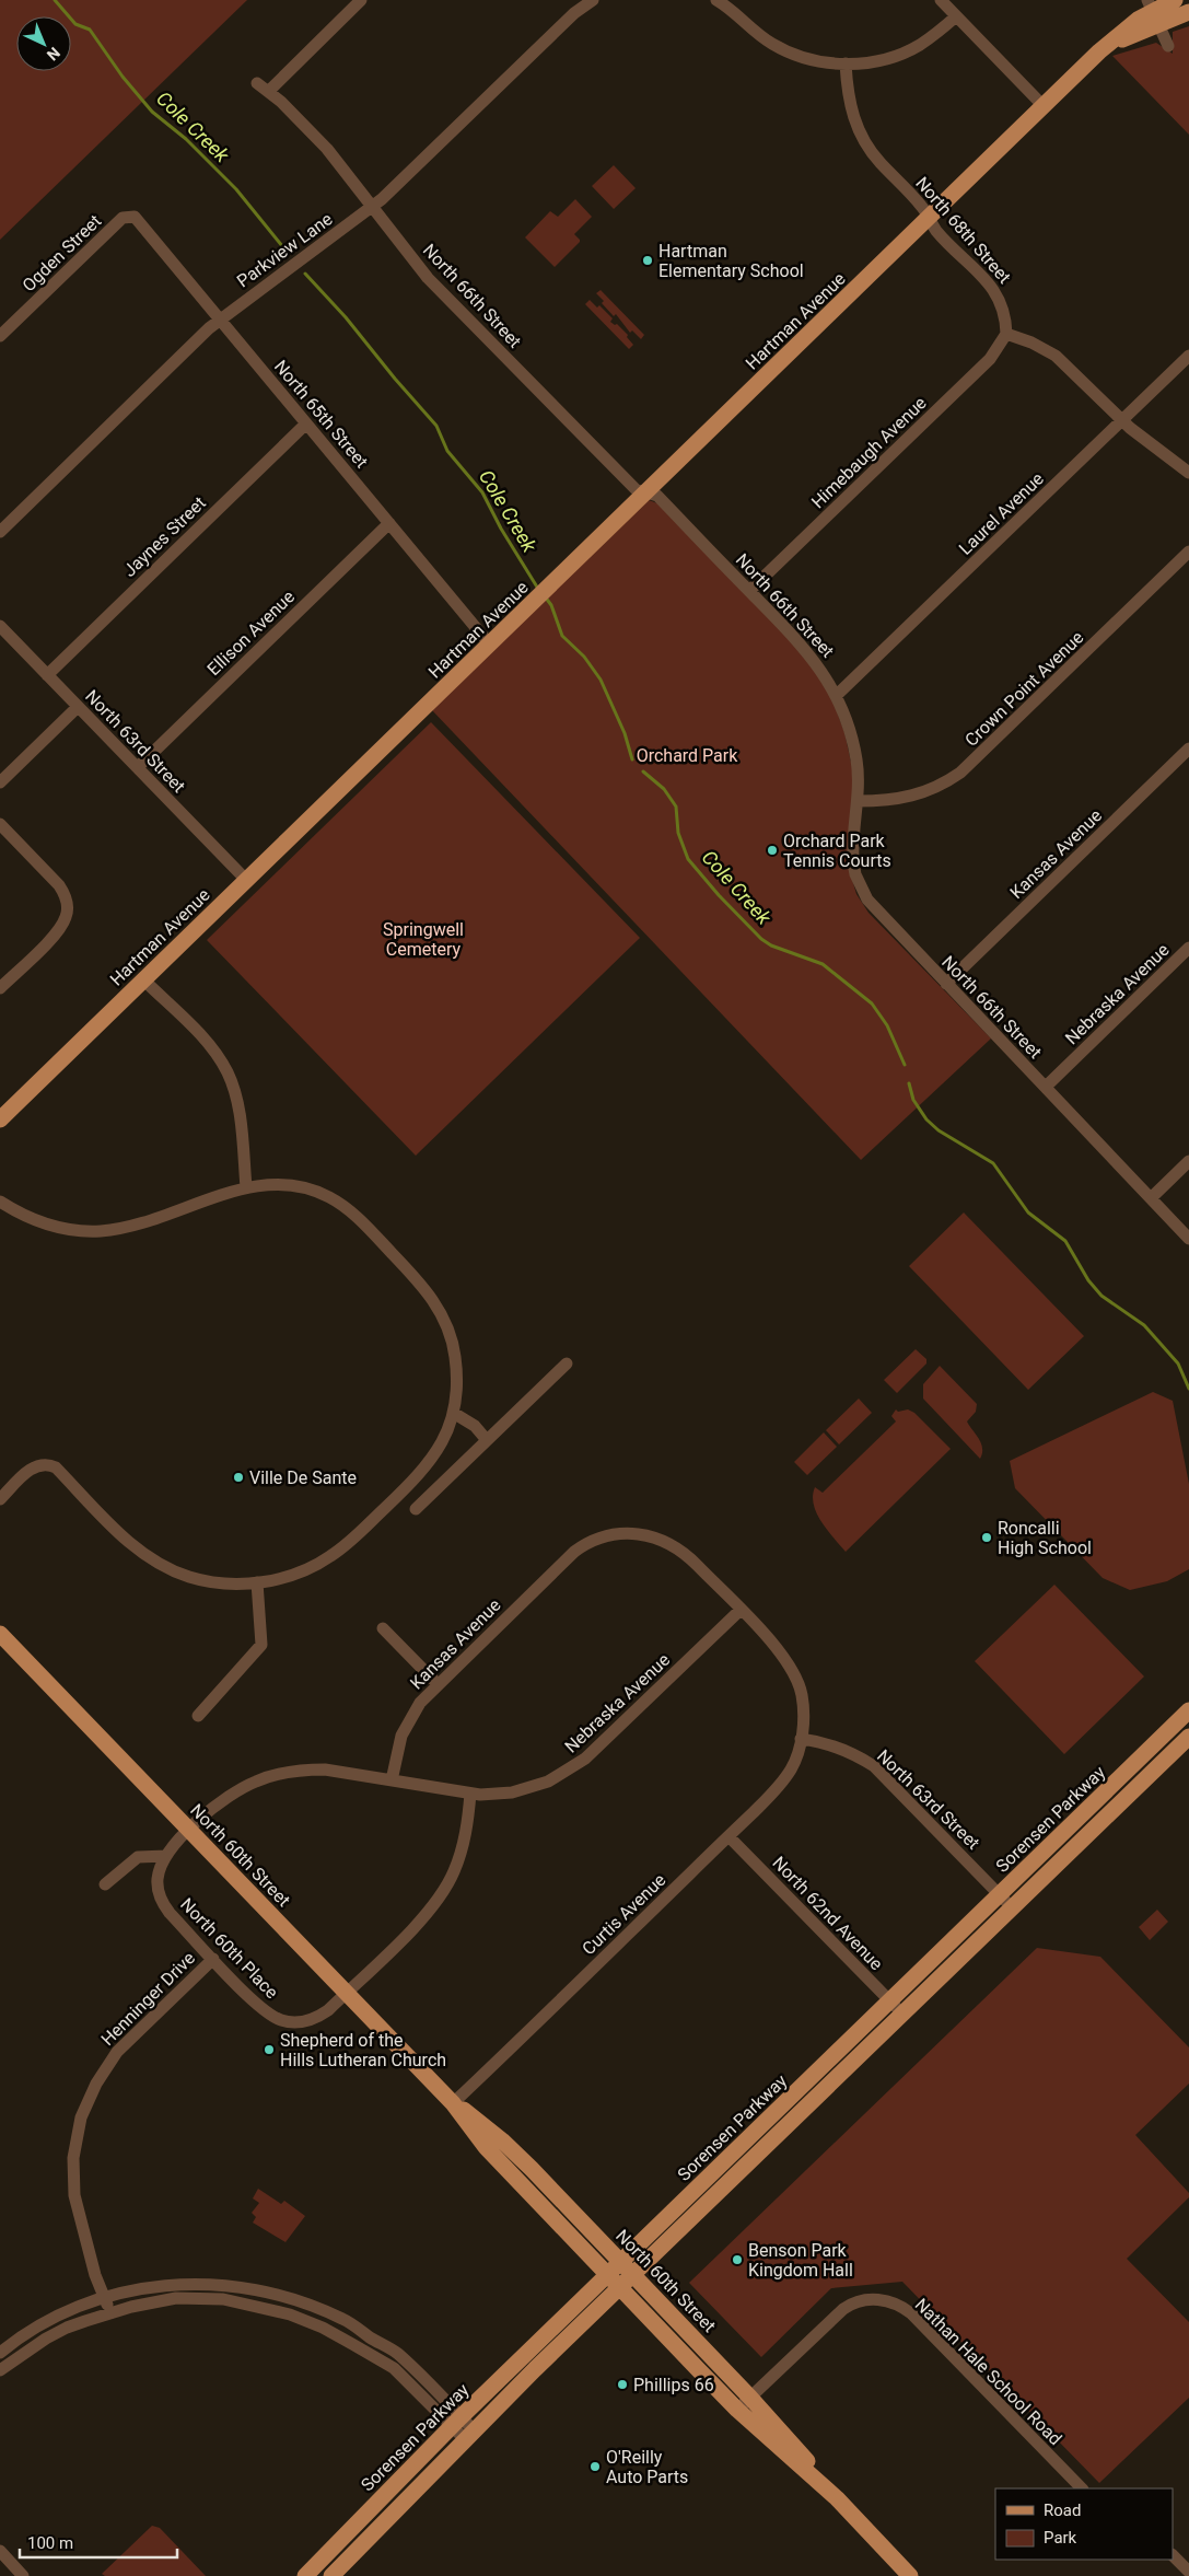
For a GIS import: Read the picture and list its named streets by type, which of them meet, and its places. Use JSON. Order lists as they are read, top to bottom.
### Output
{
  "streets": {
    "main road": ["Hartman Avenue", "Sorensen Parkway", "North 60th Street"],
    "street": [
      "North 68th Street",
      "Parkview Lane",
      "Ogden Street",
      "North 66th Street",
      "North 65th Street",
      "Himebaugh Avenue",
      "Laurel Avenue",
      "Jaynes Street",
      "Ellison Avenue",
      "Crown Point Avenue",
      "North 63rd Street",
      "Kansas Avenue",
      "Nebraska Avenue",
      "North 62nd Avenue",
      "Curtis Avenue",
      "North 60th Place",
      "Henninger Drive",
      "Nathan Hale School Road"
    ]
  },
  "crossings": [
    ["North 68th Street", "Hartman Avenue"],
    ["North 68th Street", "Himebaugh Avenue"],
    ["Parkview Lane", "North 66th Street"],
    ["Parkview Lane", "North 65th Street"],
    ["Ogden Street", "North 65th Street"],
    ["North 66th Street", "Hartman Avenue"],
    ["North 66th Street", "Himebaugh Avenue"],
    ["North 66th Street", "Laurel Avenue"],
    ["North 66th Street", "Crown Point Avenue"],
    ["North 66th Street", "Kansas Avenue"],
    ["North 66th Street", "Nebraska Avenue"],
    ["Hartman Avenue", "North 65th Street"],
    ["Hartman Avenue", "North 63rd Street"],
    ["North 65th Street", "Jaynes Street"],
    ["North 65th Street", "Ellison Avenue"],
    ["Jaynes Street", "North 63rd Street"],
    ["Ellison Avenue", "North 63rd Street"],
    ["North 63rd Street", "Sorensen Parkway"],
    ["North 63rd Street", "Curtis Avenue"],
    ["Kansas Avenue", "Nebraska Avenue"],
    ["Sorensen Parkway", "North 60th Street"],
    ["Sorensen Parkway", "North 62nd Avenue"],
    ["North 60th Street", "Curtis Avenue"],
    ["North 60th Street", "North 60th Place"],
    ["North 60th Street", "Nathan Hale School Road"],
    ["North 62nd Avenue", "Curtis Avenue"],
    ["North 60th Place", "Henninger Drive"]
  ],
  "water": ["Cole Creek"],
  "parks": ["Orchard Park", "Springwell Cemetery"],
  "places": [
    "Hartman Elementary School",
    "Orchard Park Tennis Courts",
    "Ville De Sante",
    "Roncalli High School",
    "Shepherd of the Hills Lutheran Church",
    "Benson Park Kingdom Hall",
    "Phillips 66",
    "O'Reilly Auto Parts"
  ],
  "legend": ["Road", "Park"],
  "scale_bar": "100 m",
  "north": "bottom right"
}
